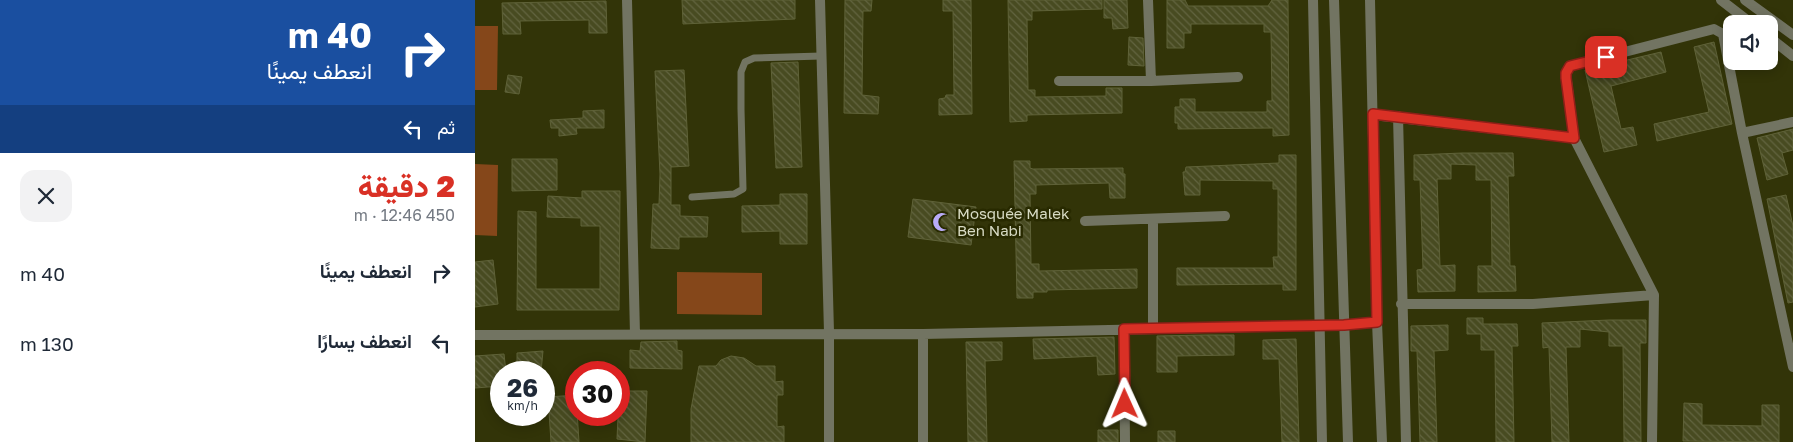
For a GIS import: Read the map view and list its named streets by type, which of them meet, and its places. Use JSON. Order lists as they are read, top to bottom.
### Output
{
  "places": {
    "mosque": ["Mosquée Malek Ben Nabi"]
  },
  "page": {
    "turn": ["40 m", "انعطف يمينًا"],
    "then": "ثم",
    "heading": ["2 دقيقة", "450 m · 12:46"],
    "list": [
      {
        "name": "انعطف يمينًا",
        "value": "40 m"
      },
      {
        "name": "انعطف يسارًا",
        "value": "130 m"
      }
    ],
    "speed": "26 km/h",
    "limit": "30"
  }
}
